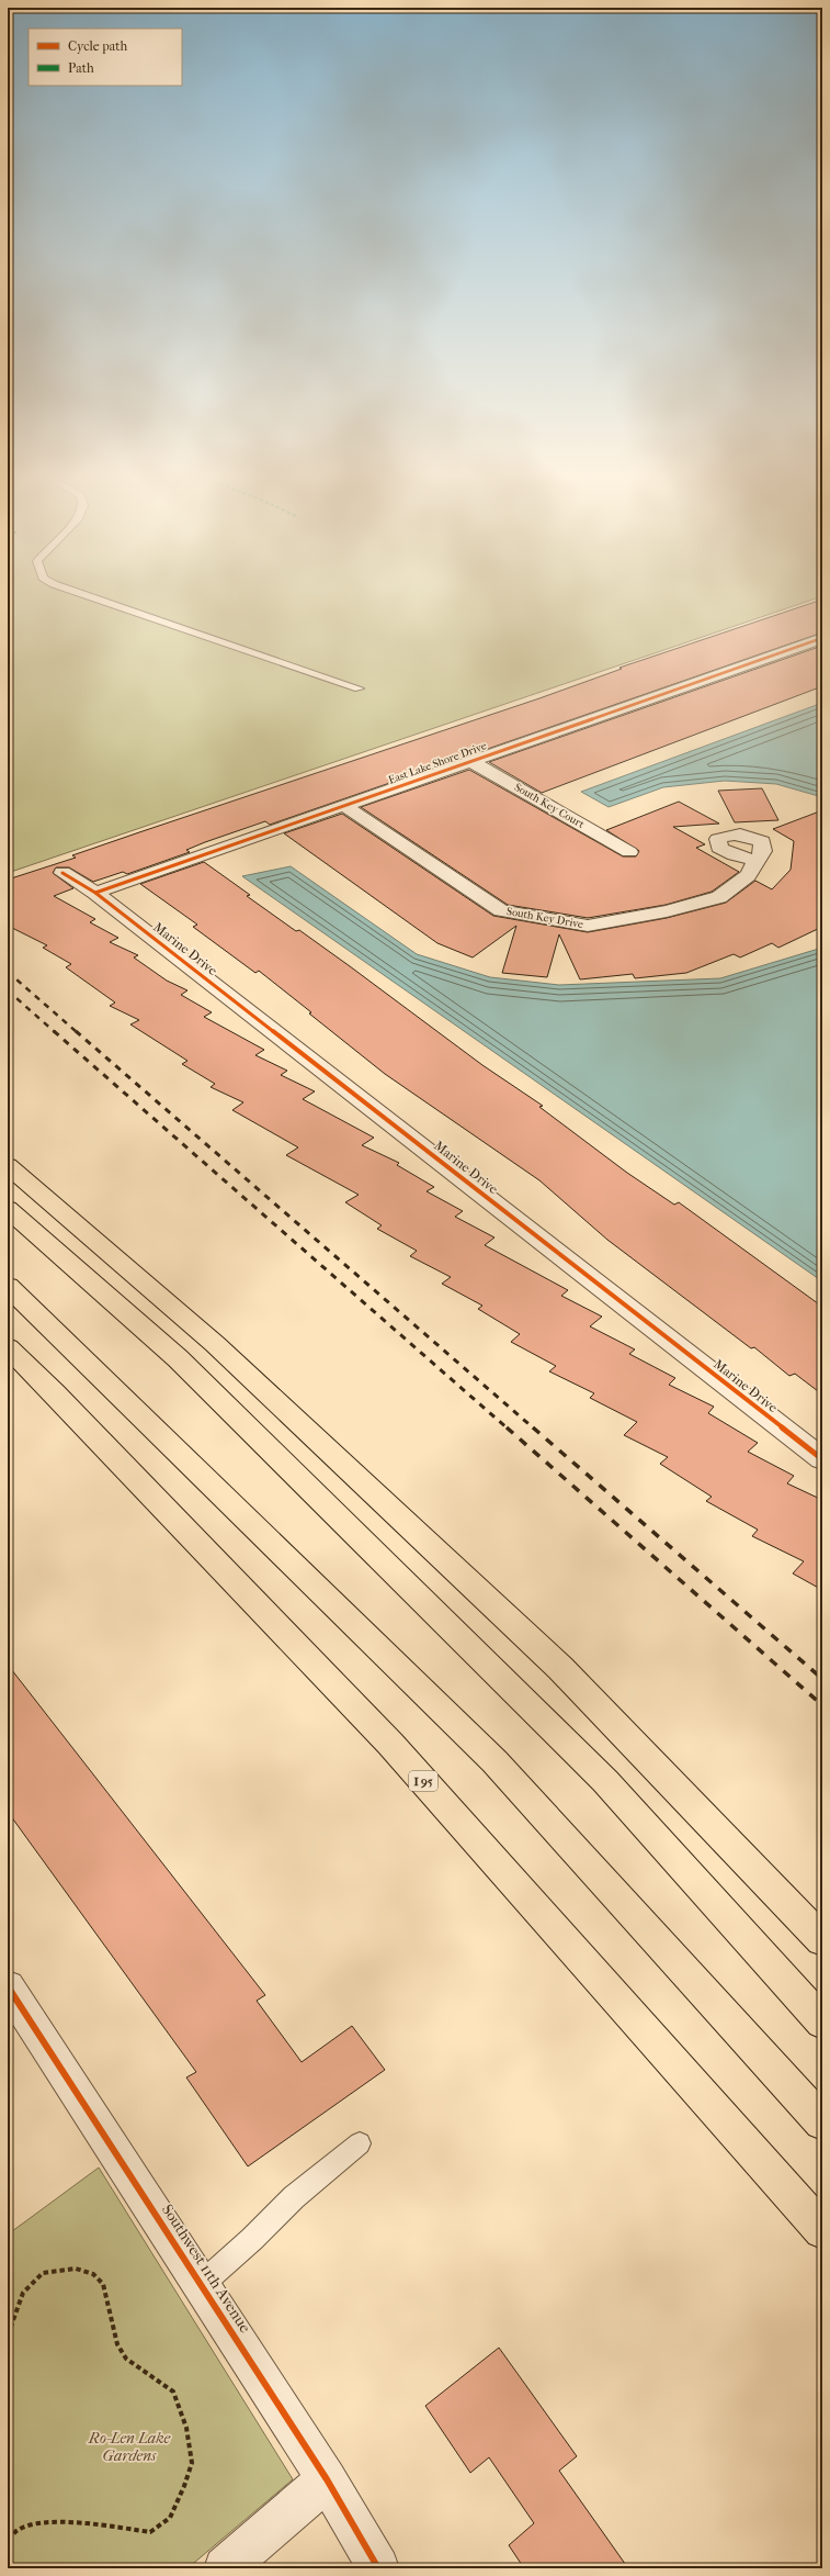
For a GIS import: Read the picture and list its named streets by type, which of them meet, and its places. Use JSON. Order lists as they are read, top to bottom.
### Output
{
  "streets": {
    "highway": ["I 95"],
    "street": [
      "East Lake Shore Drive",
      "South Key Court",
      "South Key Drive",
      "Marine Drive",
      "Southwest 11th Avenue"
    ]
  },
  "crossings": [
    ["East Lake Shore Drive", "South Key Court"],
    ["East Lake Shore Drive", "South Key Drive"],
    ["East Lake Shore Drive", "Marine Drive"]
  ],
  "parks": ["Ro-Len Lake Gardens"],
  "legend": ["Cycle path", "Path"]
}
